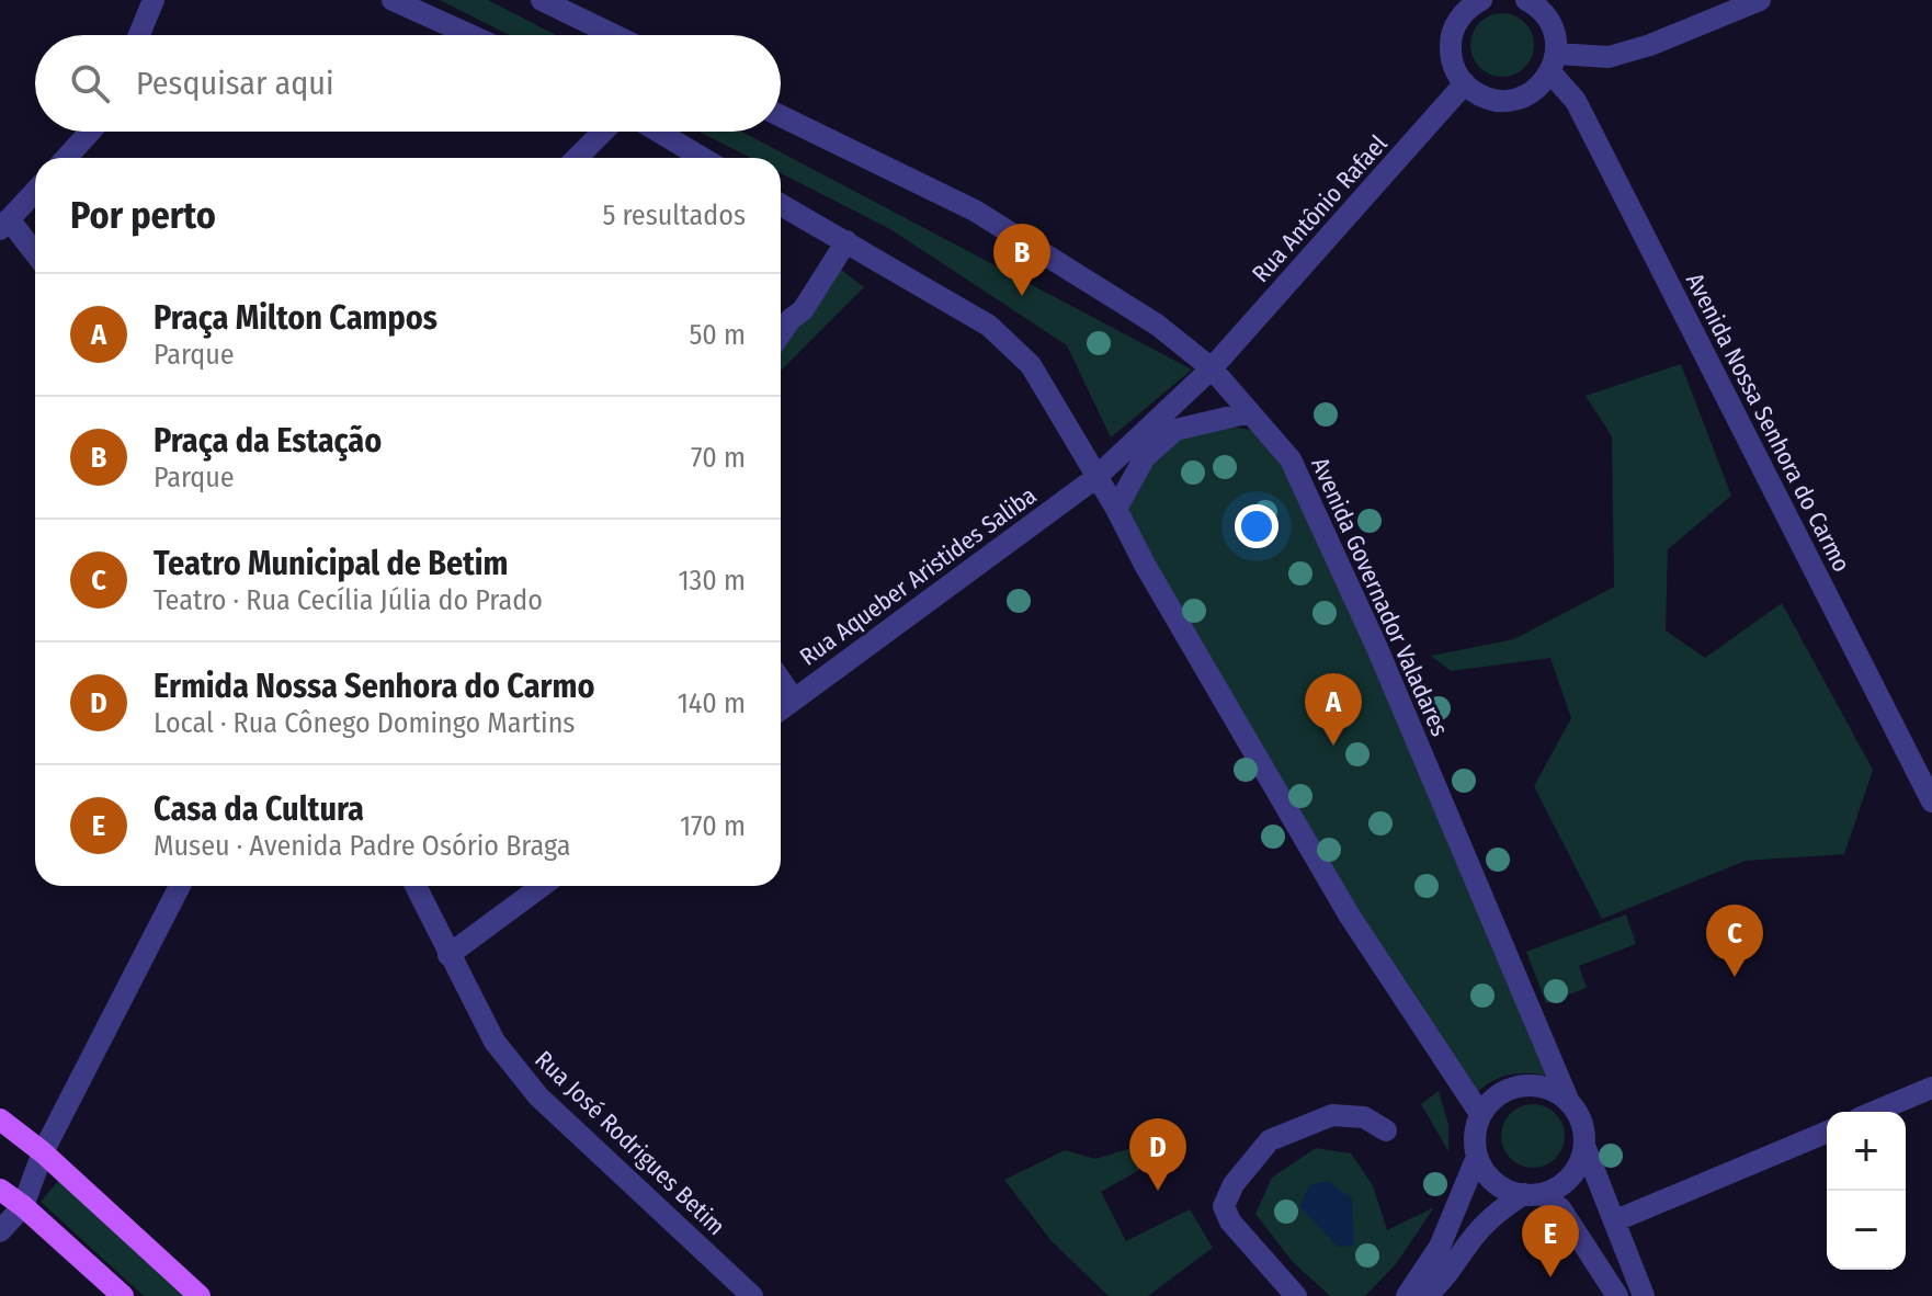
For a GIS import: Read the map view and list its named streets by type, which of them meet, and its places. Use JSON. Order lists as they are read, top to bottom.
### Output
{
  "streets": {
    "street": [
      "Rua Antônio Rafael",
      "Avenida Nossa Senhora do Carmo",
      "Rua Aqueber Aristides Saliba",
      "Avenida Governador Valadares",
      "Rua José Rodrigues Betim"
    ]
  },
  "crossings": [
    ["Rua Antônio Rafael", "Rua Aqueber Aristides Saliba"],
    ["Rua Antônio Rafael", "Avenida Governador Valadares"]
  ],
  "page": {
    "search": "Pesquisar aqui",
    "heading": ["Por perto", "5 resultados"],
    "pins": [
      "B",
      "A",
      "C",
      "D",
      "E"
    ],
    "list": [
      {
        "mark": "A",
        "name": "Praça Milton Campos",
        "note": "Parque",
        "value": "50 m"
      },
      {
        "mark": "B",
        "name": "Praça da Estação",
        "note": "Parque",
        "value": "70 m"
      },
      {
        "mark": "C",
        "name": "Teatro Municipal de Betim",
        "note": "Teatro · Rua Cecília Júlia do Prado",
        "value": "130 m"
      },
      {
        "mark": "D",
        "name": "Ermida Nossa Senhora do Carmo",
        "note": "Local · Rua Cônego Domingo Martins",
        "value": "140 m"
      },
      {
        "mark": "E",
        "name": "Casa da Cultura",
        "note": "Museu · Avenida Padre Osório Braga",
        "value": "170 m"
      }
    ],
    "map_buttons": ["+", "−"]
  }
}
